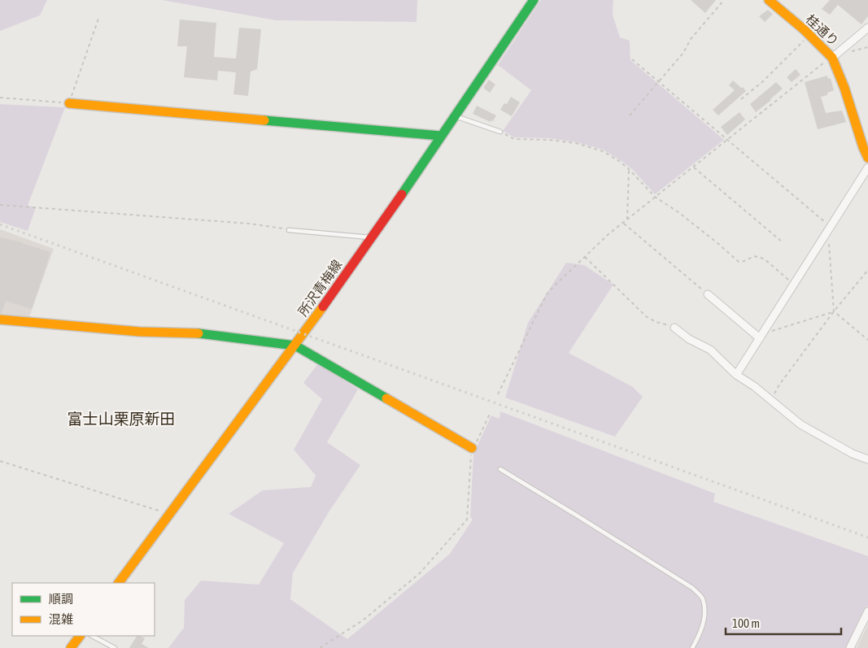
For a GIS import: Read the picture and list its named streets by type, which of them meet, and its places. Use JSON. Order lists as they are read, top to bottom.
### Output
{
  "streets": {
    "street": ["桂通り", "所沢青梅線"]
  },
  "districts": ["富士山栗原新田"],
  "legend": ["順調", "混雑"],
  "scale_bar": "100 m"
}
